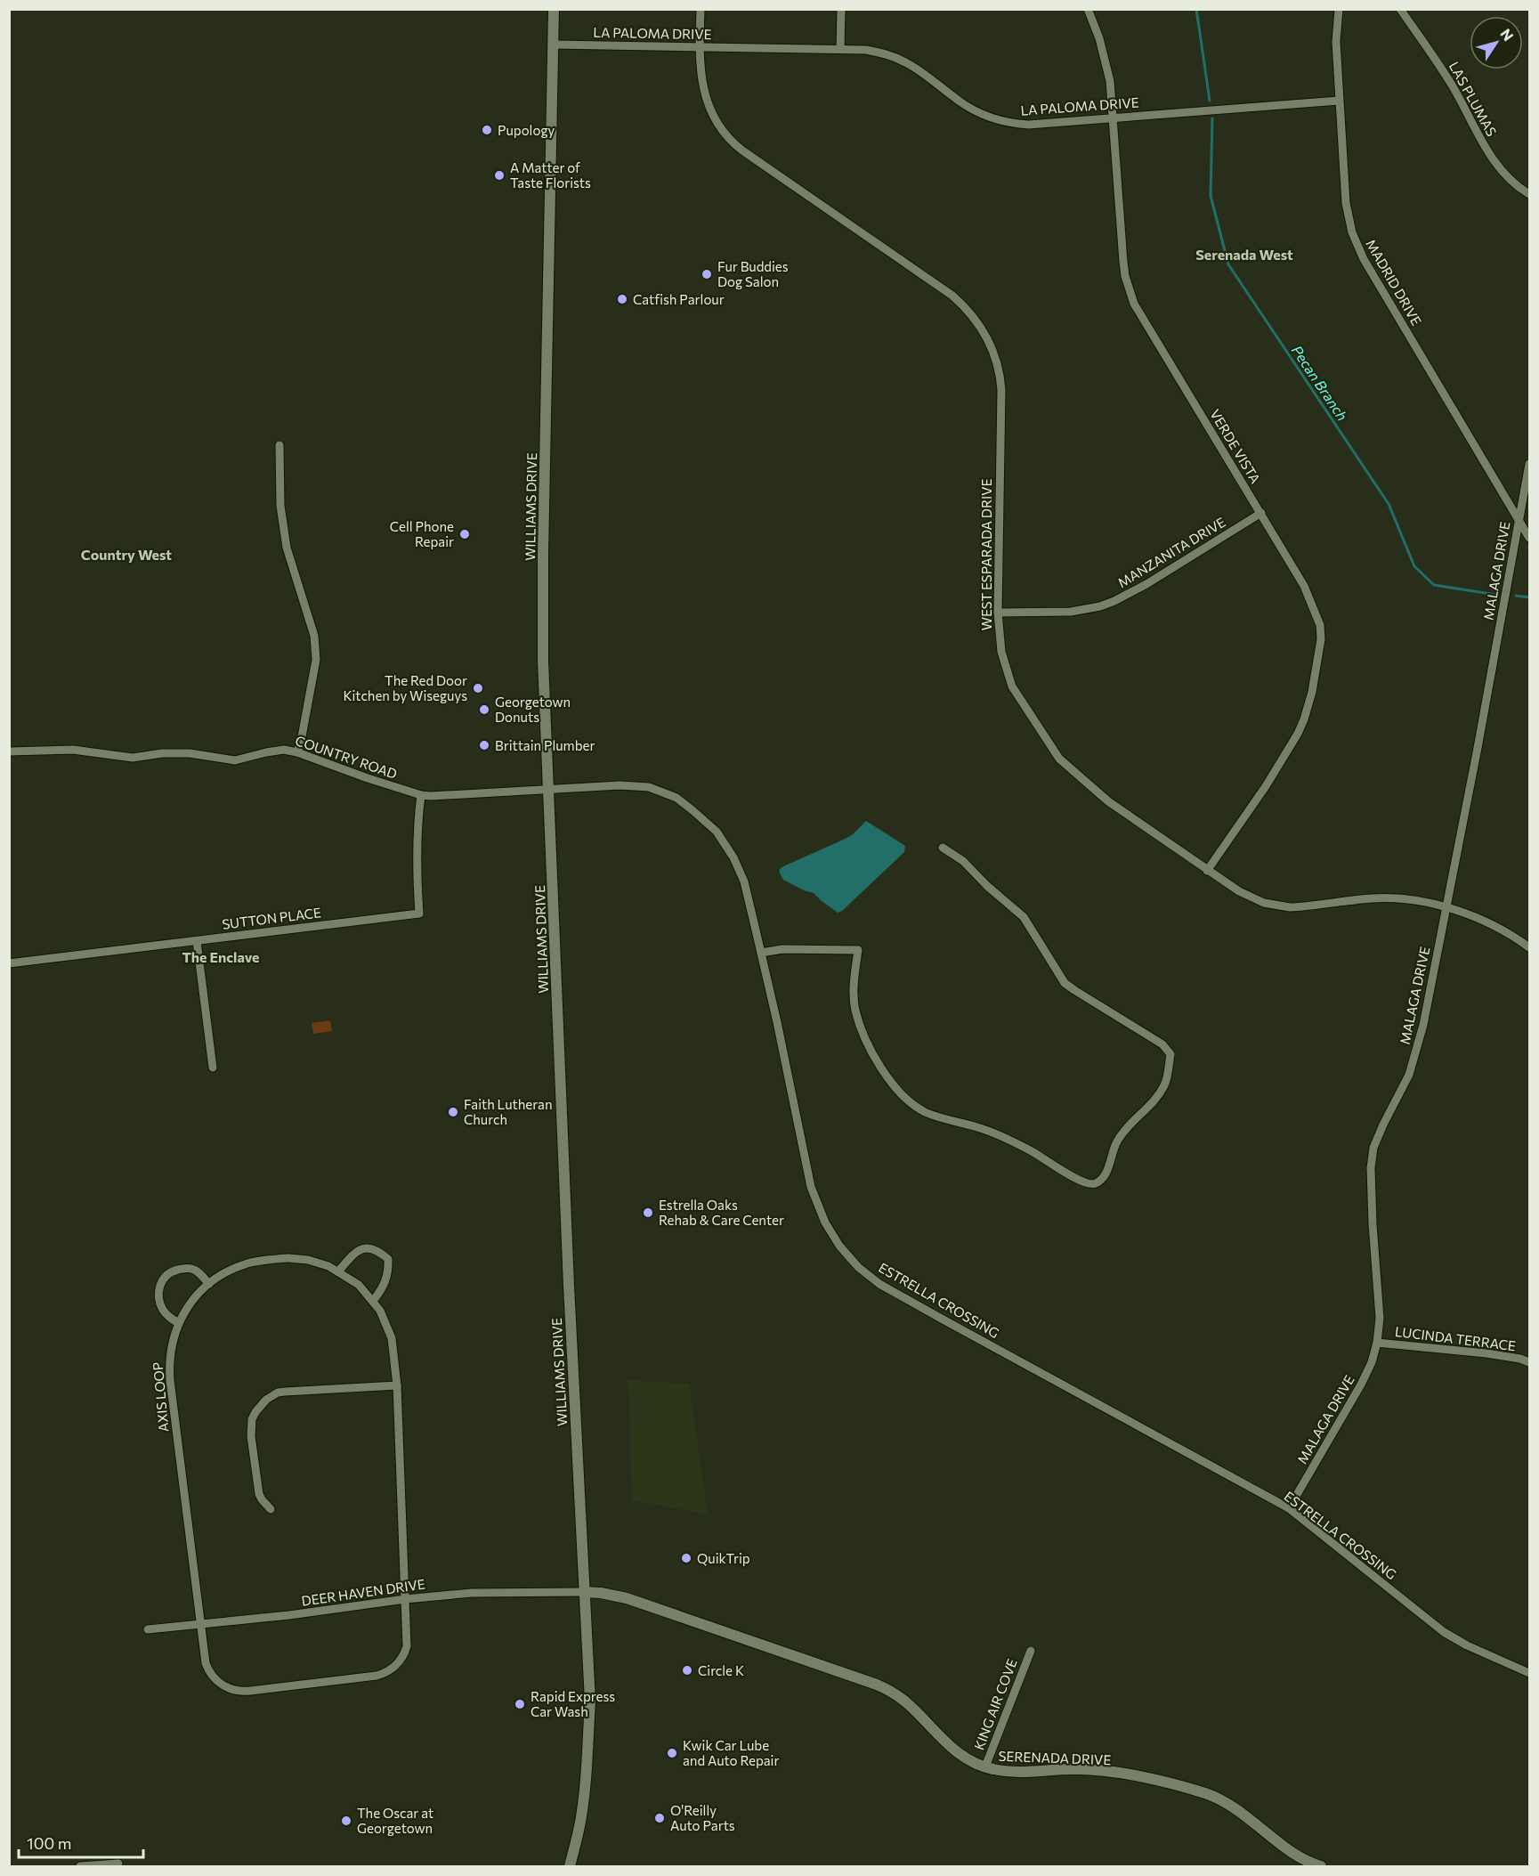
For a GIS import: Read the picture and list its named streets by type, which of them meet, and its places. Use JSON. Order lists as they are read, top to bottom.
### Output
{
  "streets": {
    "main road": ["WILLIAMS DRIVE", "SERENADA DRIVE"],
    "street": [
      "LA PALOMA DRIVE",
      "LAS PLUMAS",
      "MADRID DRIVE",
      "VERDE VISTA",
      "MANZANITA DRIVE",
      "WEST ESPARADA DRIVE",
      "MALAGA DRIVE",
      "COUNTRY ROAD",
      "SUTTON PLACE",
      "ESTRELLA CROSSING",
      "LUCINDA TERRACE",
      "AXIS LOOP",
      "DEER HAVEN DRIVE",
      "KING AIR COVE"
    ]
  },
  "crossings": [
    ["LA PALOMA DRIVE", "MADRID DRIVE"],
    ["LA PALOMA DRIVE", "VERDE VISTA"],
    ["LA PALOMA DRIVE", "WILLIAMS DRIVE"],
    ["LA PALOMA DRIVE", "WEST ESPARADA DRIVE"],
    ["MADRID DRIVE", "MALAGA DRIVE"],
    ["VERDE VISTA", "MANZANITA DRIVE"],
    ["VERDE VISTA", "WEST ESPARADA DRIVE"],
    ["WILLIAMS DRIVE", "COUNTRY ROAD"],
    ["WILLIAMS DRIVE", "ESTRELLA CROSSING"],
    ["WILLIAMS DRIVE", "DEER HAVEN DRIVE"],
    ["WILLIAMS DRIVE", "SERENADA DRIVE"],
    ["MANZANITA DRIVE", "WEST ESPARADA DRIVE"],
    ["WEST ESPARADA DRIVE", "MALAGA DRIVE"],
    ["MALAGA DRIVE", "ESTRELLA CROSSING"],
    ["MALAGA DRIVE", "LUCINDA TERRACE"],
    ["COUNTRY ROAD", "SUTTON PLACE"],
    ["COUNTRY ROAD", "ESTRELLA CROSSING"],
    ["AXIS LOOP", "DEER HAVEN DRIVE"],
    ["DEER HAVEN DRIVE", "SERENADA DRIVE"],
    ["KING AIR COVE", "SERENADA DRIVE"]
  ],
  "districts": ["Serenada West", "Country West", "The Enclave"],
  "water": ["Pecan Branch"],
  "places": [
    "Pupology",
    "A Matter of Taste Florists",
    "Fur Buddies Dog Salon",
    "Catfish Parlour",
    "Cell Phone Repair",
    "The Red Door Kitchen by Wiseguys",
    "Georgetown Donuts",
    "Brittain Plumber",
    "Faith Lutheran Church",
    "Estrella Oaks Rehab & Care Center",
    "QuikTrip",
    "Circle K",
    "Rapid Express Car Wash",
    "Kwik Car Lube and Auto Repair",
    "O'Reilly Auto Parts",
    "The Oscar at Georgetown"
  ],
  "scale_bar": "100 m",
  "north": "top right"
}
